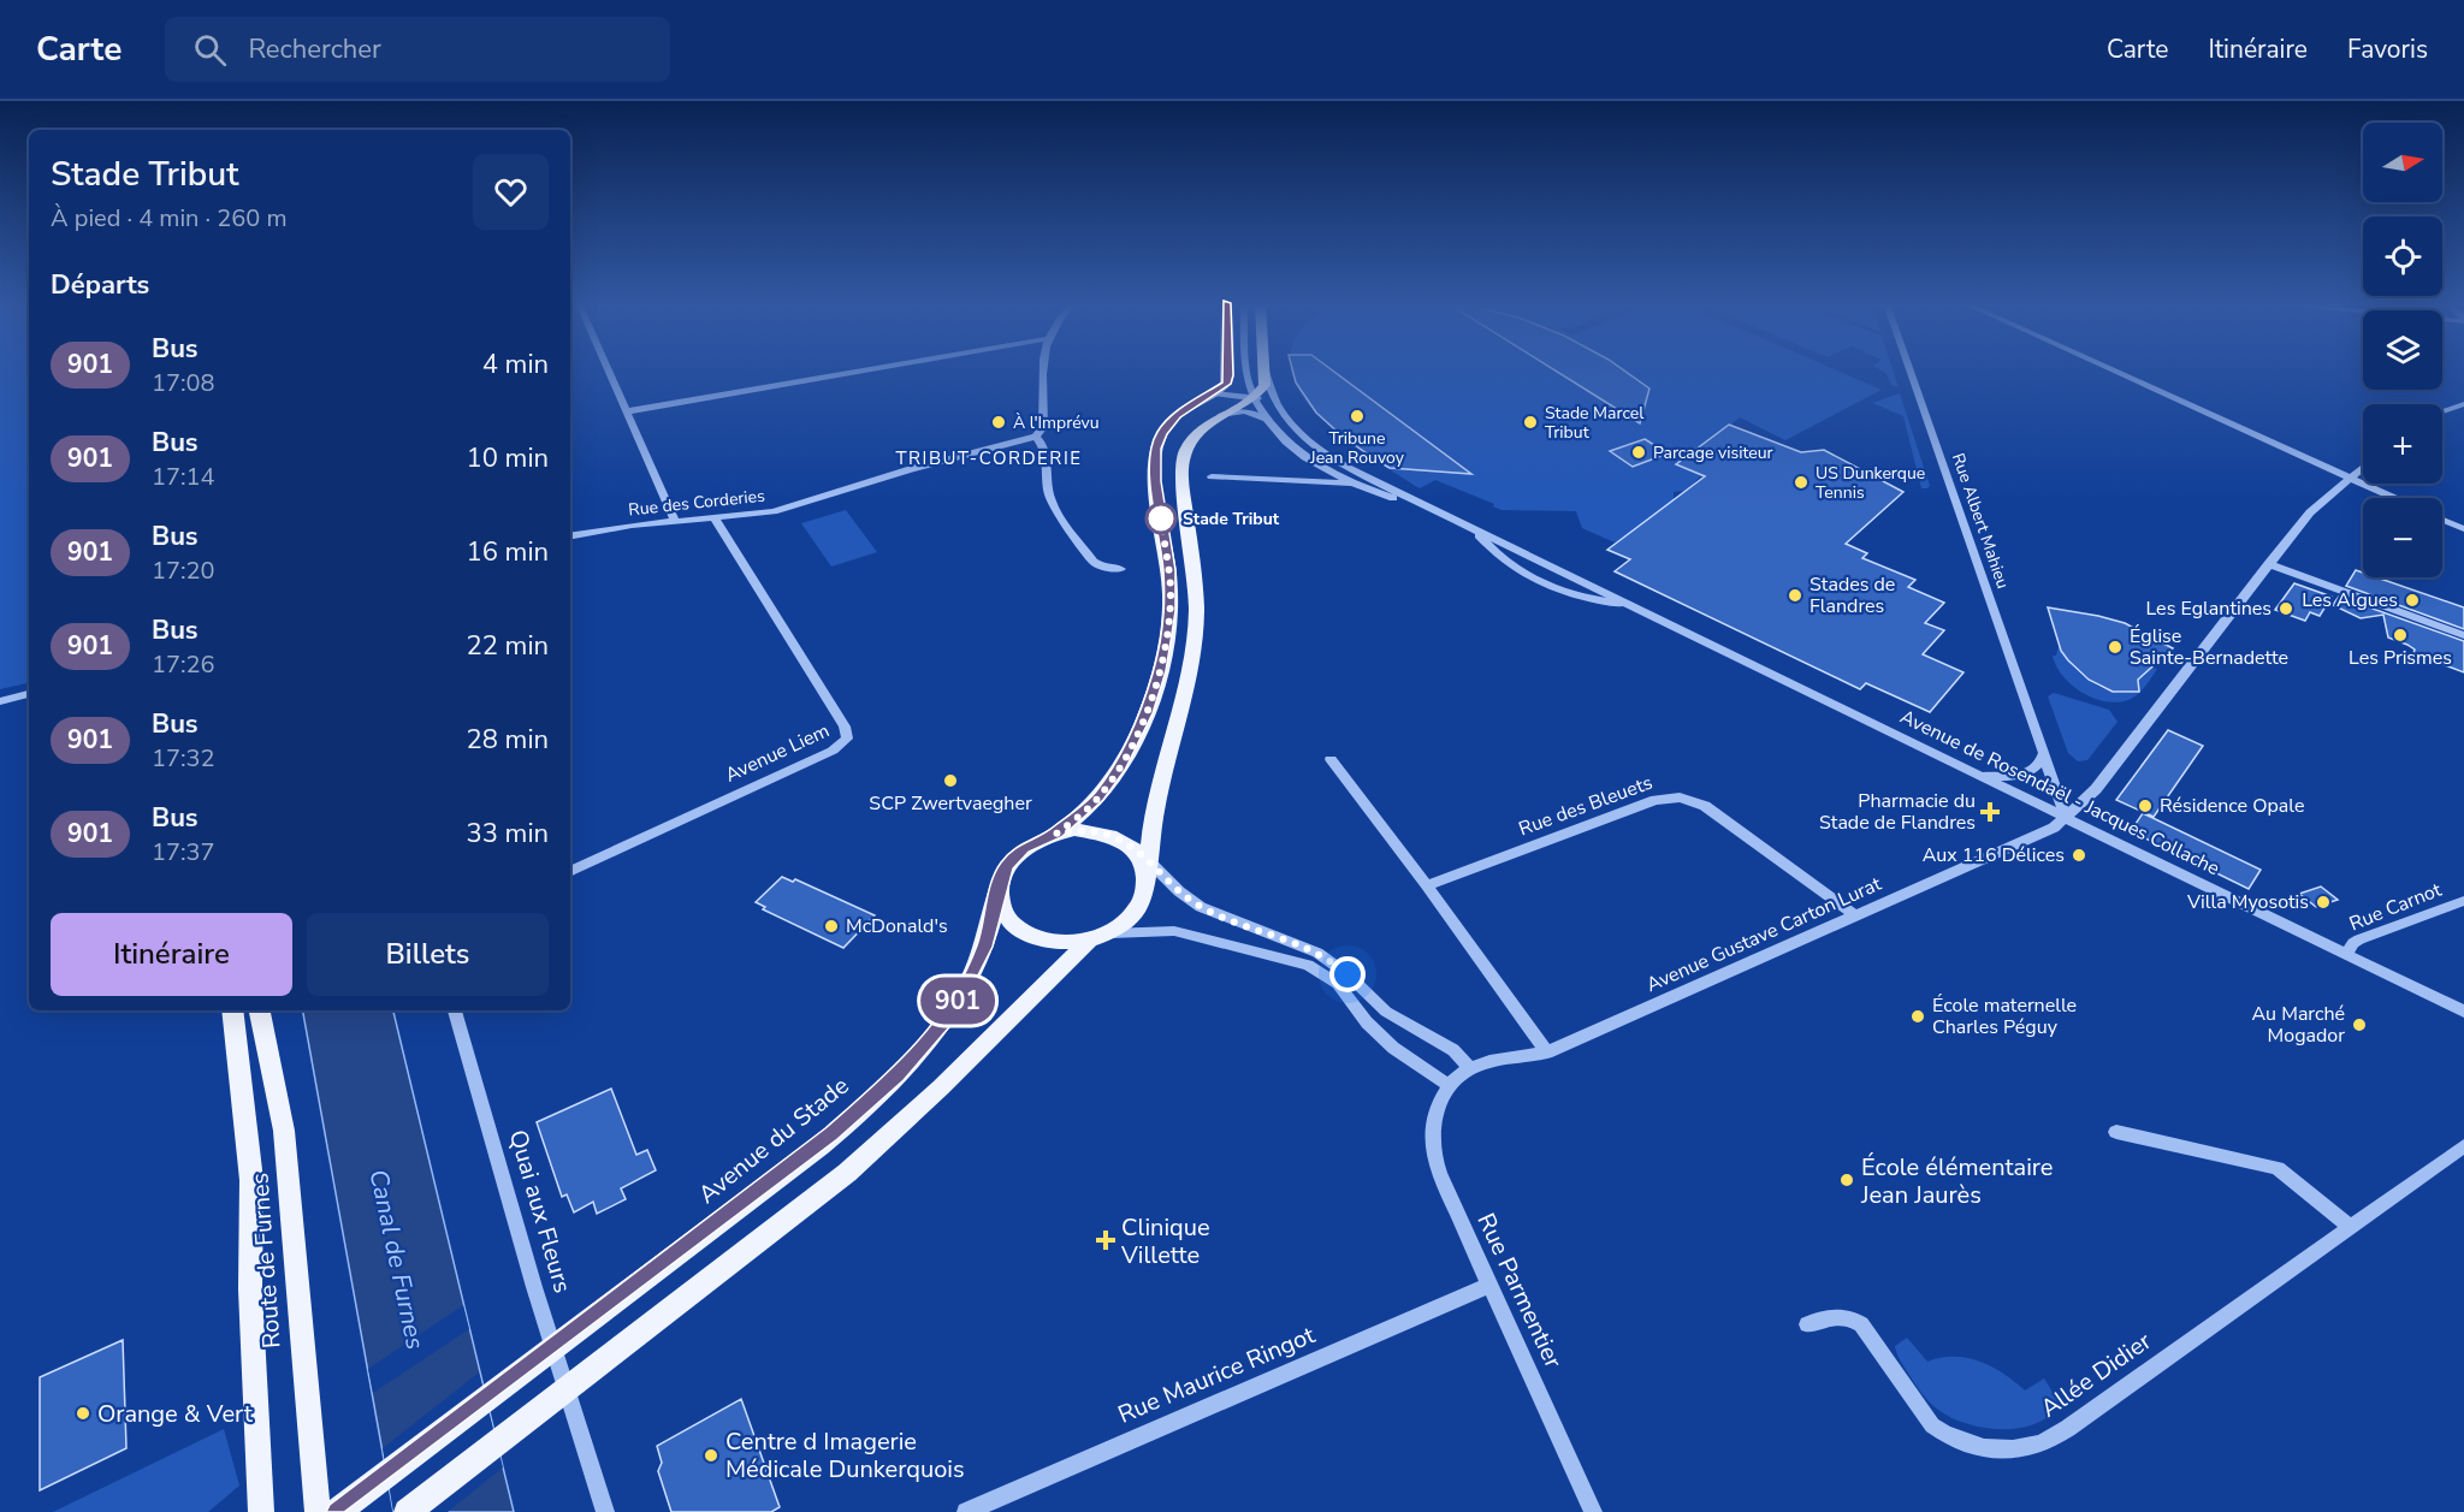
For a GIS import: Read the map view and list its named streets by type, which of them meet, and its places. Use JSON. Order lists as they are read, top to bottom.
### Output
{
  "streets": {
    "main road": ["Avenue de Rosendaël - Jacques Collache", "Avenue du Stade", "Route de Furnes"],
    "street": [
      "Rue des Corderies",
      "Rue Albert Mahieu",
      "Avenue Liem",
      "Rue des Bleuets",
      "Rue Carnot",
      "Avenue Gustave Carton Lurat",
      "Quai aux Fleurs",
      "Rue Parmentier",
      "Rue Maurice Ringot",
      "Allée Didier"
    ]
  },
  "crossings": [
    ["Rue des Corderies", "Avenue Liem"],
    ["Rue Albert Mahieu", "Avenue de Rosendaël - Jacques Collache"],
    ["Rue Albert Mahieu", "Avenue Gustave Carton Lurat"],
    ["Avenue de Rosendaël - Jacques Collache", "Rue Carnot"],
    ["Avenue de Rosendaël - Jacques Collache", "Avenue Gustave Carton Lurat"],
    ["Rue des Bleuets", "Avenue Gustave Carton Lurat"],
    ["Avenue du Stade", "Quai aux Fleurs"],
    ["Rue Parmentier", "Rue Maurice Ringot"]
  ],
  "districts": ["TRIBUT-CORDERIE"],
  "water": ["Canal de Furnes"],
  "places": {
    "other": [
      "Tribune Jean Rouvoy",
      "À l'Imprévu",
      "Stade Marcel Tribut",
      "Parcage visiteur",
      "US Dunkerque Tennis",
      "Stade Tribut",
      "Stades de Flandres",
      "Les Algues",
      "Les Eglantines",
      "Les Prismes",
      "Église Sainte-Bernadette",
      "SCP Zwertvaegher",
      "Résidence Opale",
      "Aux 116 Délices",
      "Villa Myosotis",
      "McDonald's",
      "École maternelle Charles Péguy",
      "Au Marché Mogador",
      "École élémentaire Jean Jaurès",
      "Orange & Vert",
      "Centre d Imagerie Médicale Dunkerquois"
    ],
    "health": ["Pharmacie du Stade de Flandres", "Clinique Villette"]
  },
  "lines": ["bus line 901"],
  "north": "right",
  "page": {
    "header": "Carte",
    "search": "Rechercher",
    "nav": ["Carte", "Itinéraire", "Favoris"],
    "on_map": "901",
    "map_buttons": ["+", "−"],
    "heading": [
      ["Stade Tribut", "À pied · 4 min · 260 m"],
      "Départs"
    ],
    "list": [
      {
        "mark": "901",
        "name": "Bus",
        "note": "17:08",
        "value": "4 min"
      },
      {
        "mark": "901",
        "name": "Bus",
        "note": "17:14",
        "value": "10 min"
      },
      {
        "mark": "901",
        "name": "Bus",
        "note": "17:20",
        "value": "16 min"
      },
      {
        "mark": "901",
        "name": "Bus",
        "note": "17:26",
        "value": "22 min"
      },
      {
        "mark": "901",
        "name": "Bus",
        "note": "17:32",
        "value": "28 min"
      },
      {
        "mark": "901",
        "name": "Bus",
        "note": "17:37",
        "value": "33 min"
      }
    ],
    "buttons": ["Itinéraire", "Billets"]
  }
}
